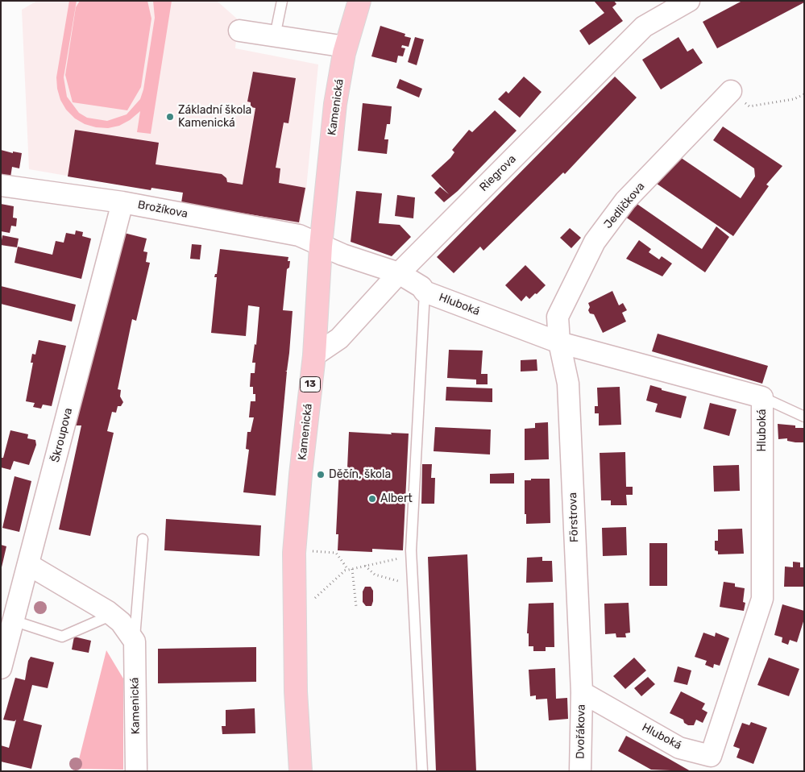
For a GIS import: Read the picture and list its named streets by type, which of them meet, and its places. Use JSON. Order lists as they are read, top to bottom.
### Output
{
  "streets": {
    "main road": ["Kamenická", "13"],
    "street": [
      "Riegrova",
      "Jedličkova",
      "Brožíkova",
      "Hluboká",
      "Škroupova",
      "Förstrova",
      "Dvořákova"
    ]
  },
  "crossings": [
    ["Kamenická", "Riegrova"],
    ["Kamenická", "Brožíkova"],
    ["Kamenická", "Hluboká"],
    ["Riegrova", "Hluboká"],
    ["Jedličkova", "Hluboká"],
    ["Jedličkova", "Förstrova"],
    ["Brožíkova", "Hluboká"],
    ["Brožíkova", "Škroupova"],
    ["Hluboká", "Förstrova"],
    ["Hluboká", "Dvořákova"],
    ["Förstrova", "Dvořákova"]
  ],
  "places": ["Základní škola Kamenická", "Děčín, škola", "Albert"]
}
